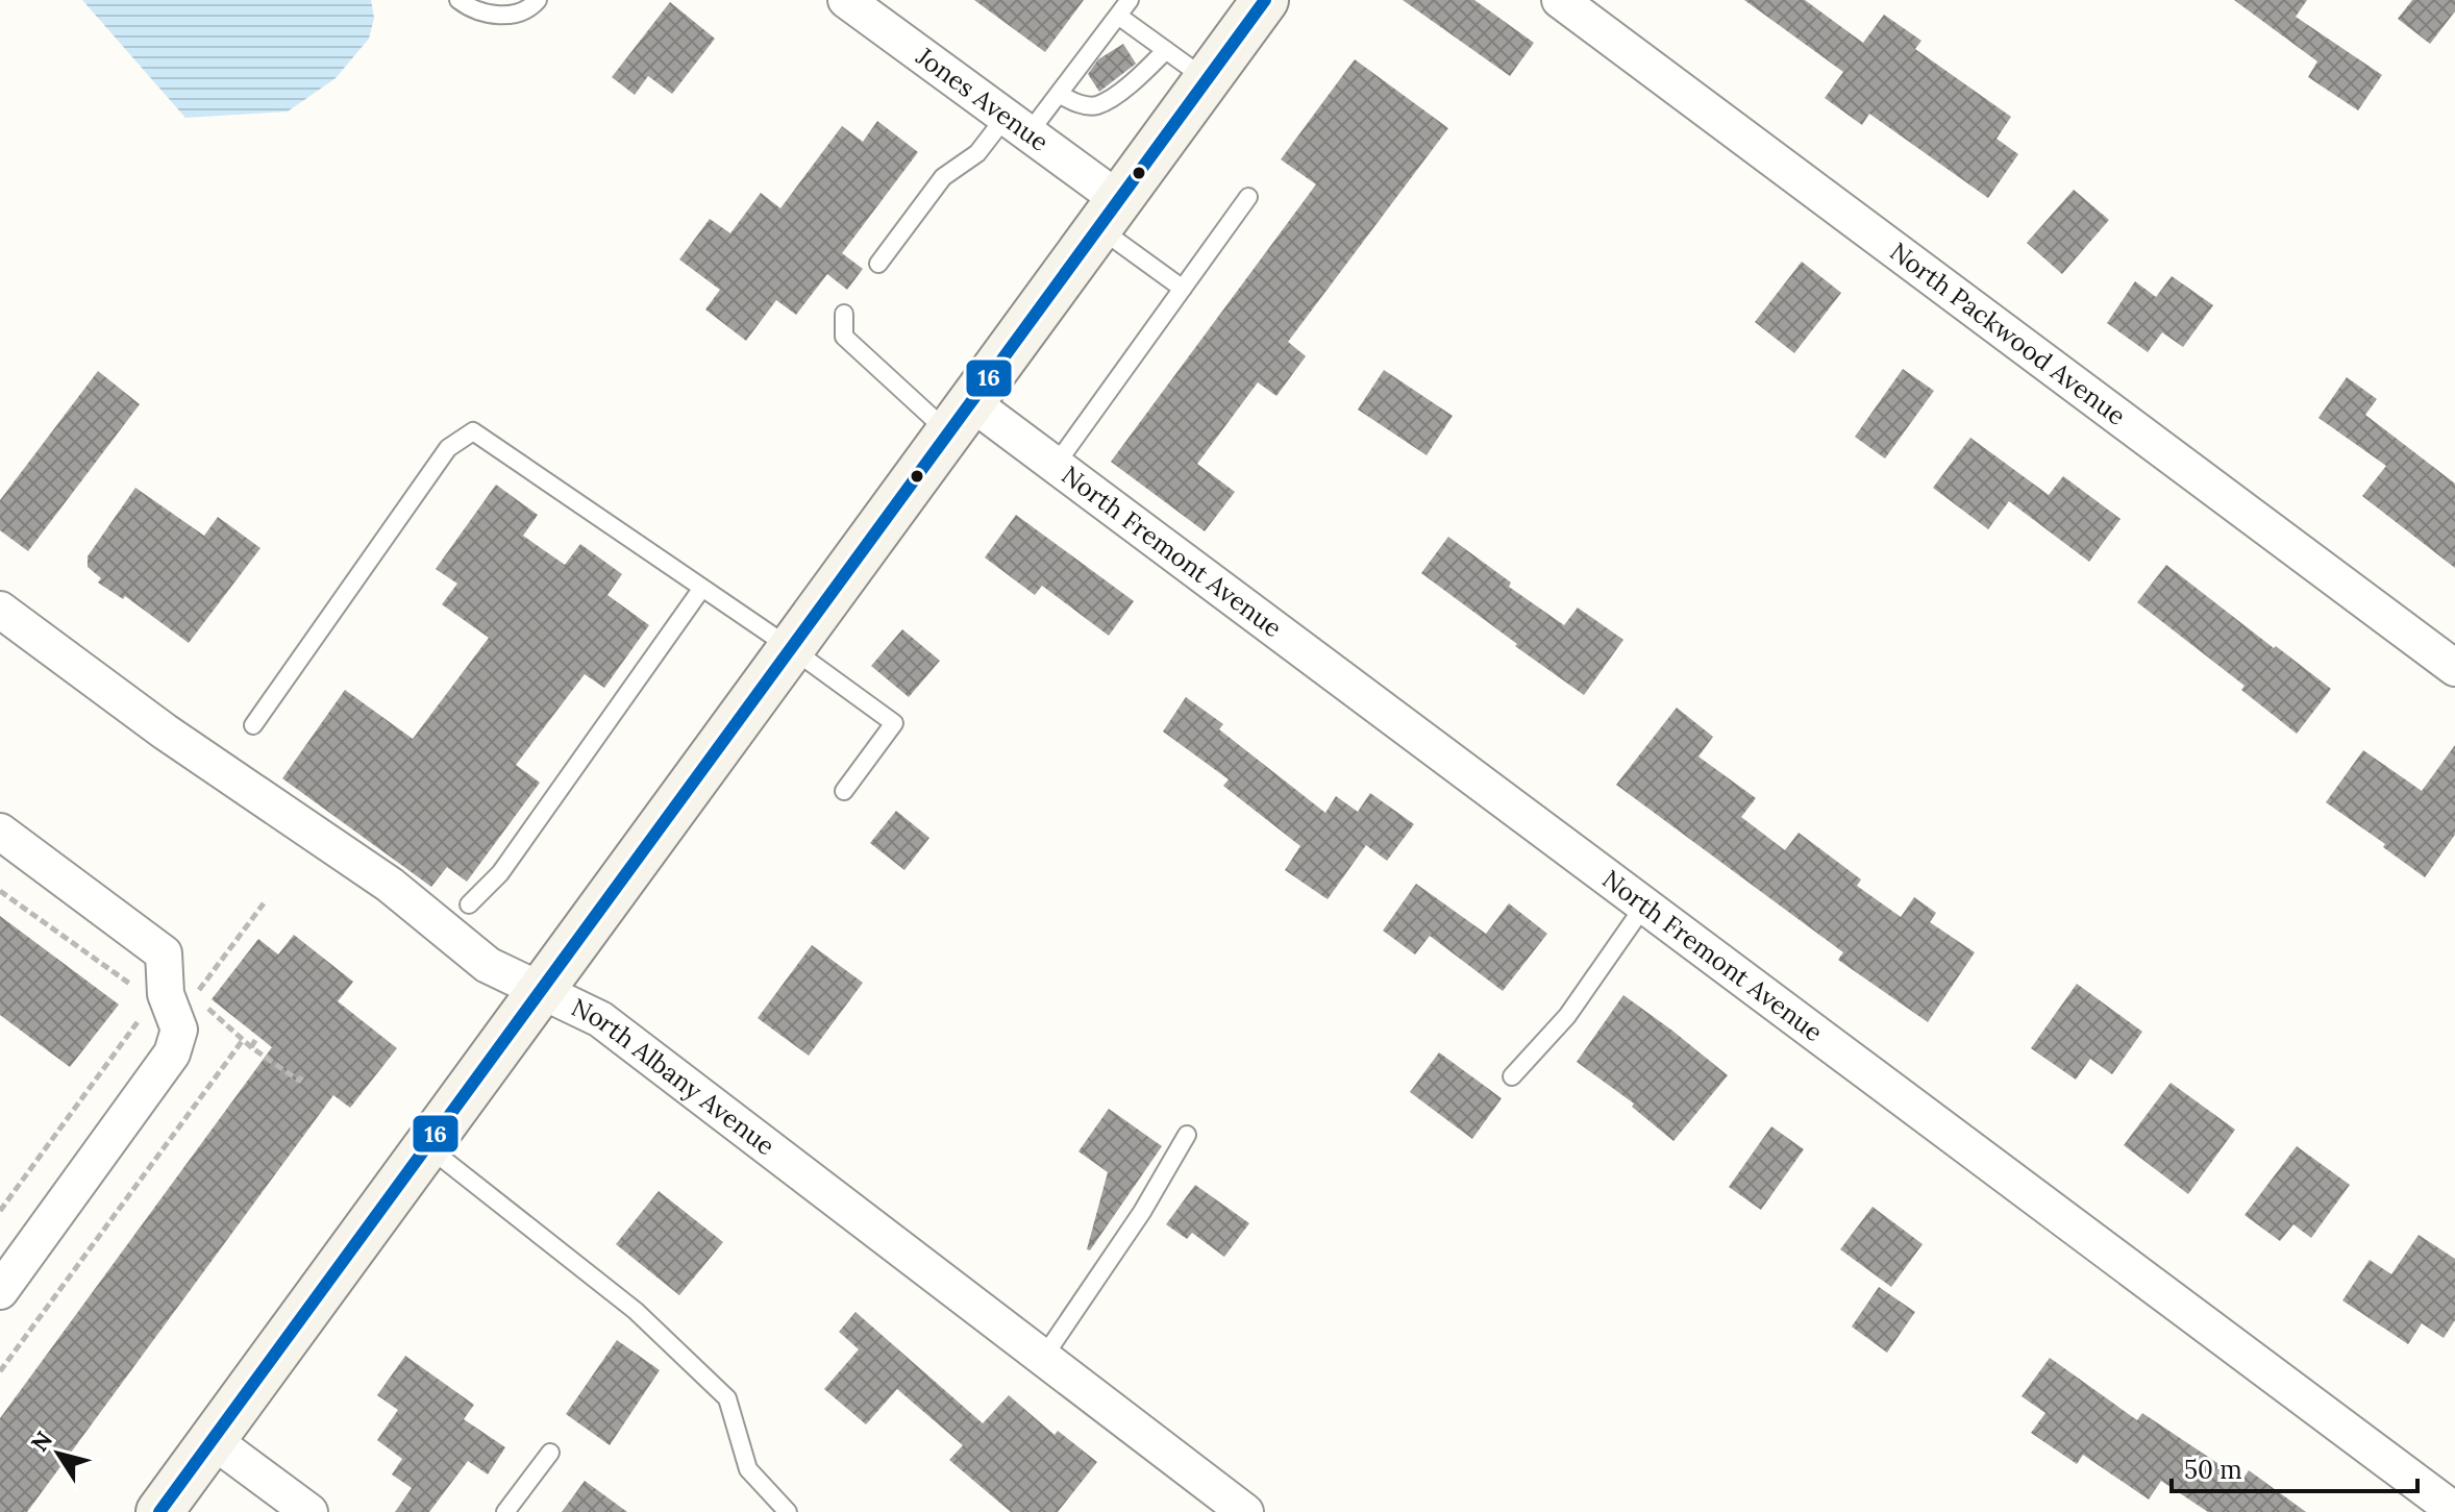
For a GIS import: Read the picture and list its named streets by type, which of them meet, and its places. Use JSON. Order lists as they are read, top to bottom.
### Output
{
  "streets": {
    "street": [
      "Jones Avenue",
      "North Packwood Avenue",
      "North Fremont Avenue",
      "North Albany Avenue"
    ]
  },
  "lines": ["transit line 16"],
  "scale_bar": "50 m",
  "north": "top left"
}
